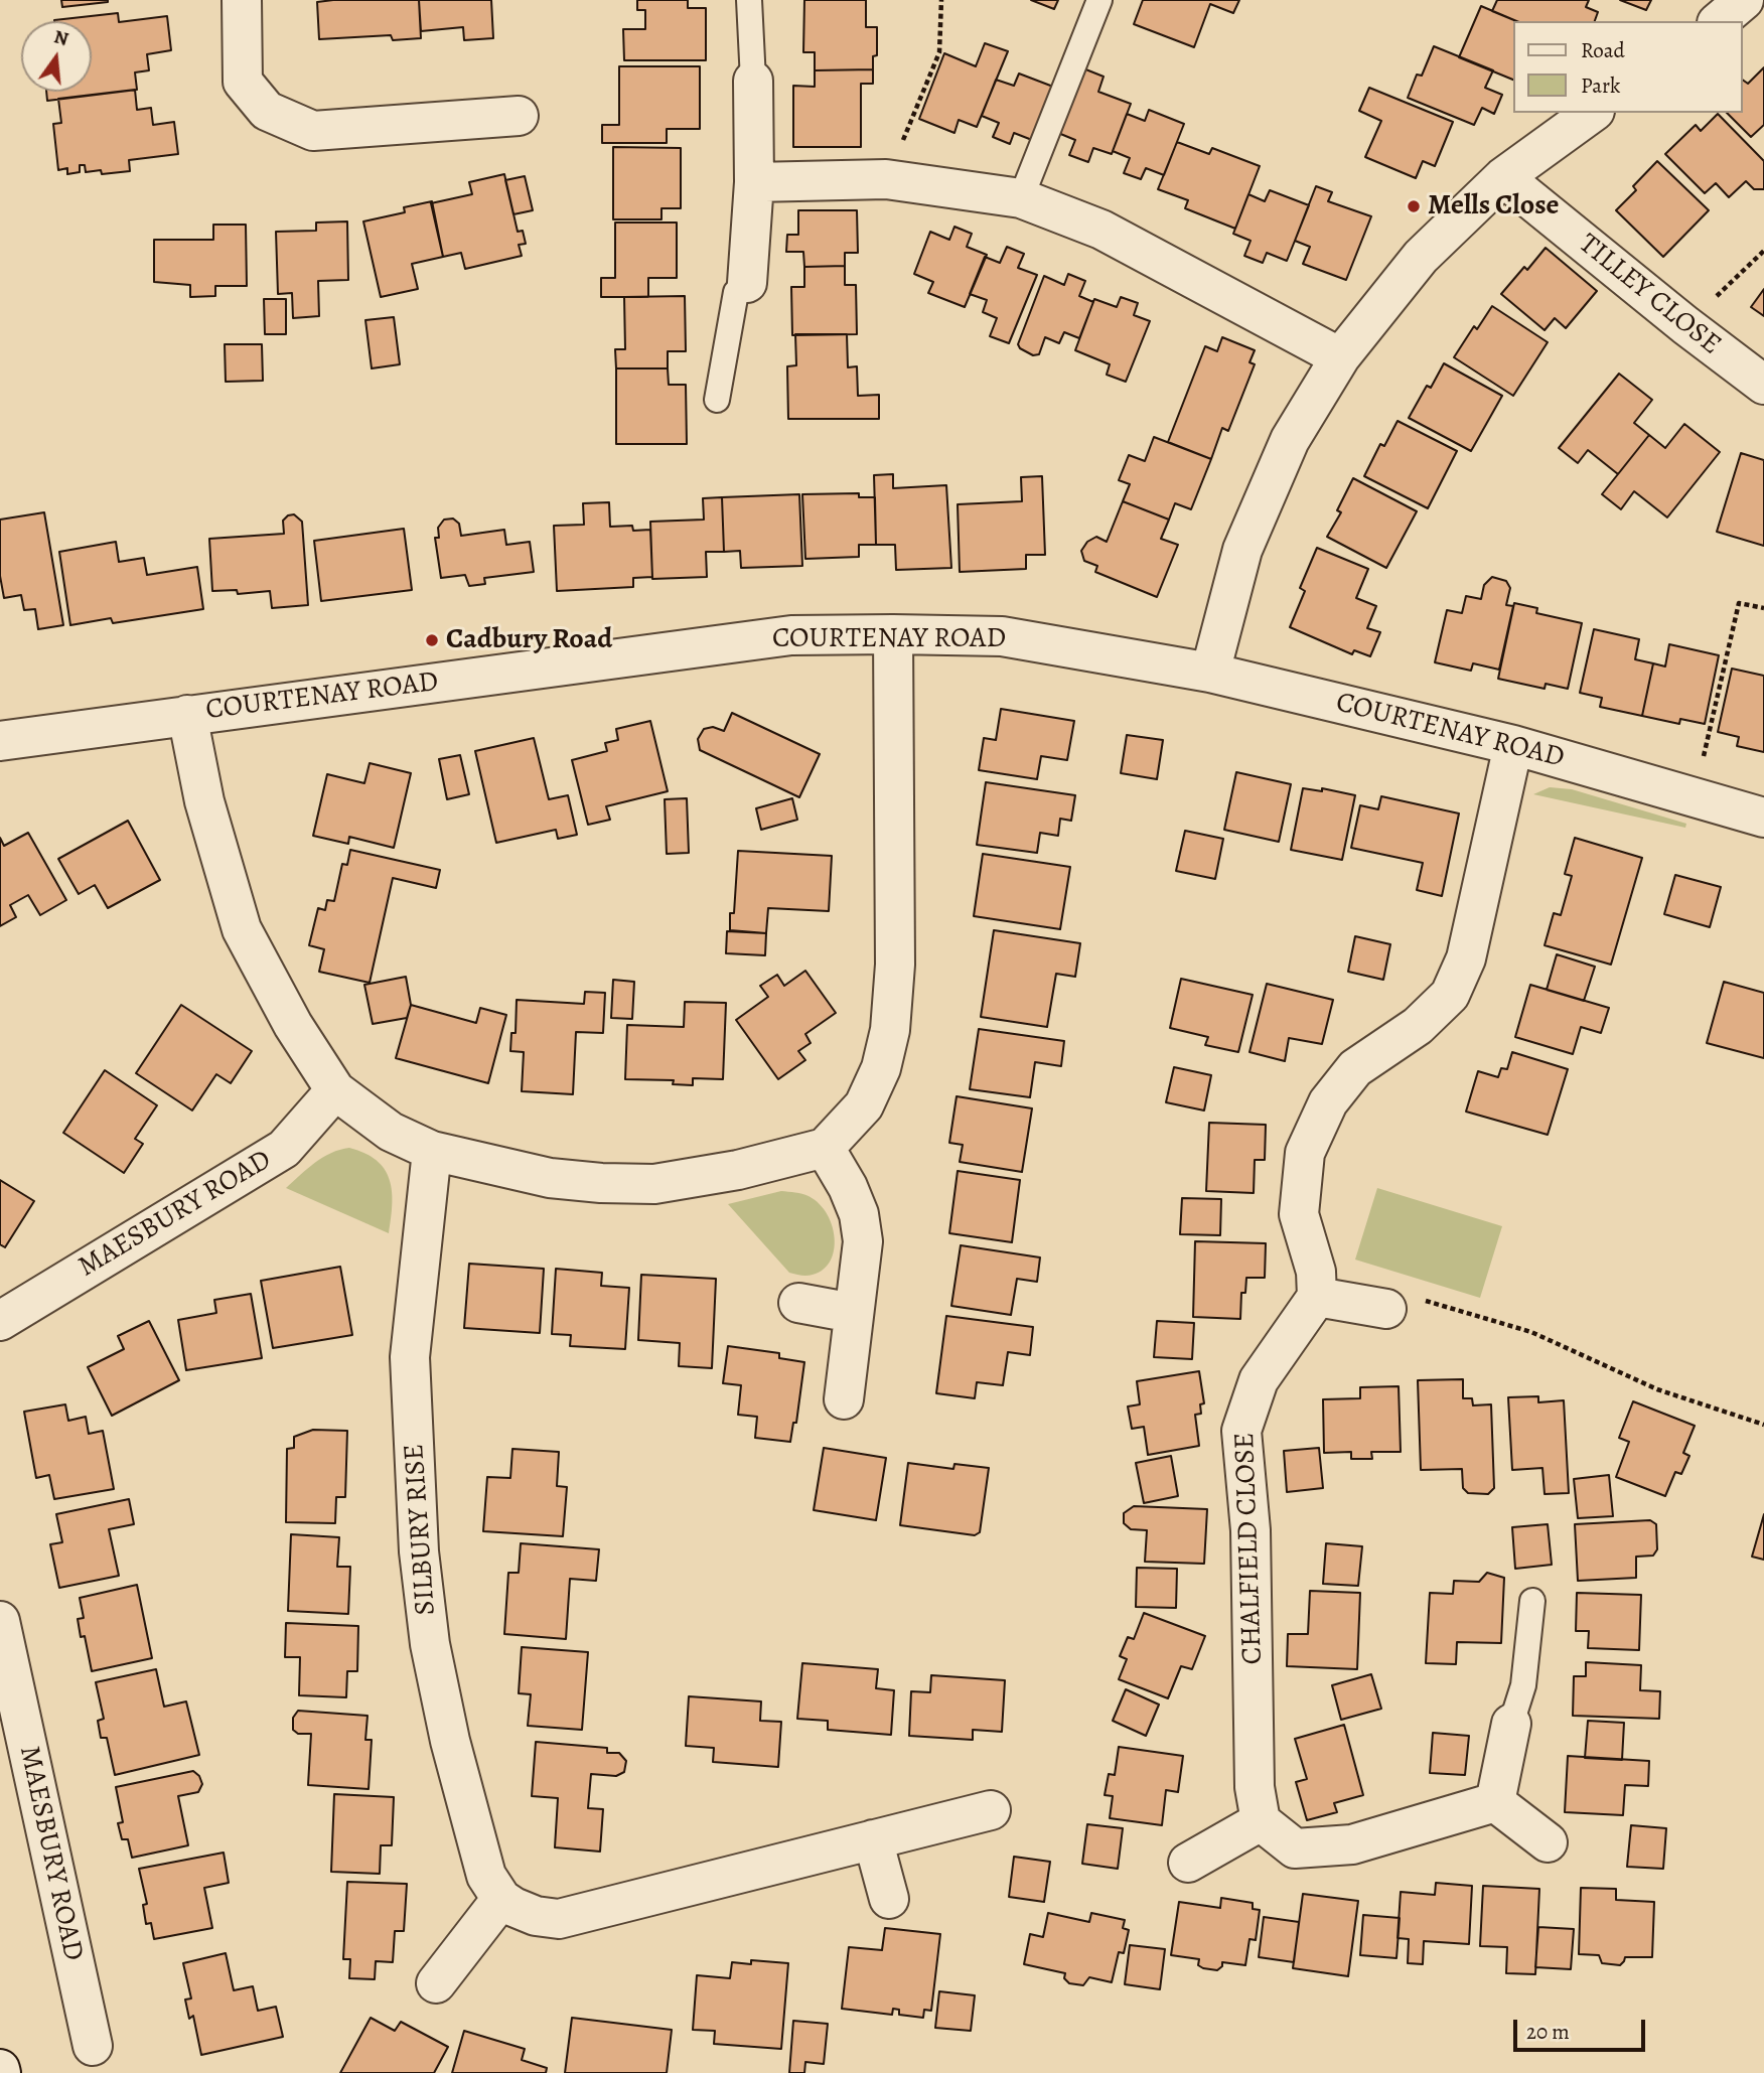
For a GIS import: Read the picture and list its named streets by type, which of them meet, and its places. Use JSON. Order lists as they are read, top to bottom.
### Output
{
  "streets": {
    "street": [
      "TILLEY CLOSE",
      "COURTENAY ROAD",
      "MAESBURY ROAD",
      "SILBURY RISE",
      "CHALFIELD CLOSE"
    ]
  },
  "places": ["Mells Close", "Cadbury Road"],
  "legend": ["Road", "Park"],
  "scale_bar": "20 m",
  "north": "top"
}
